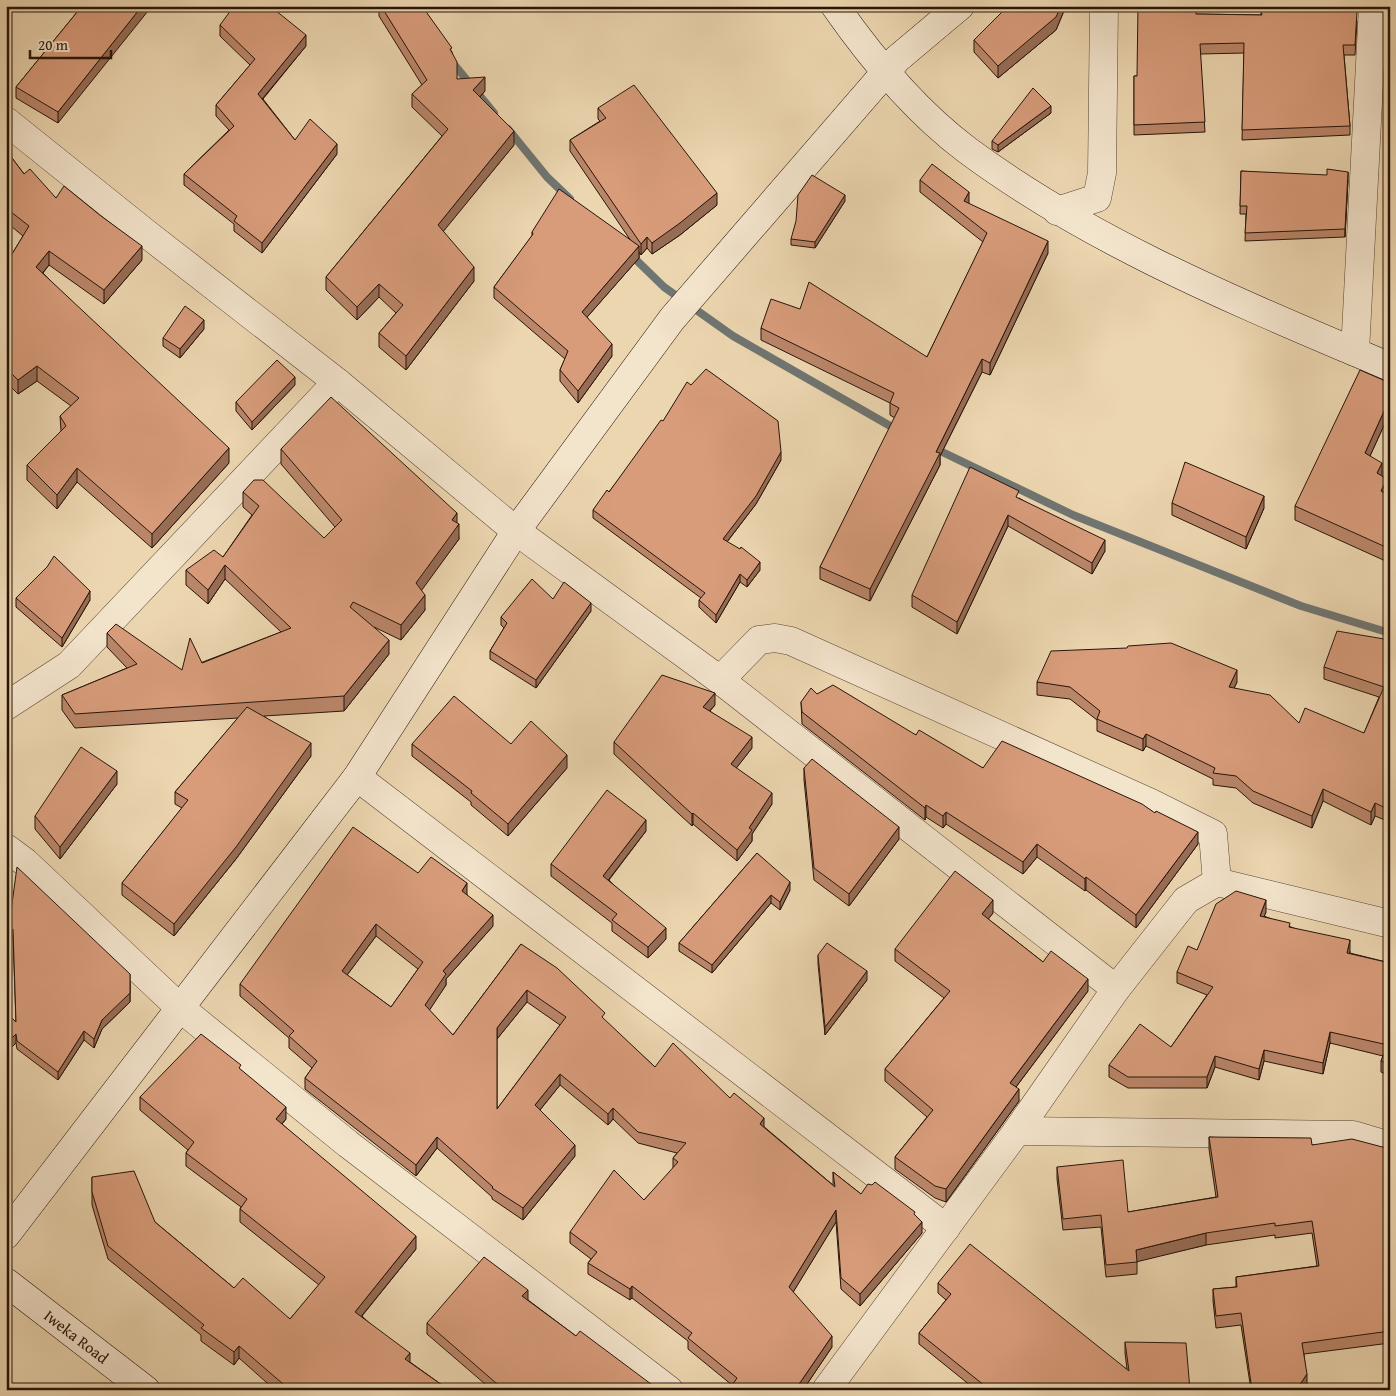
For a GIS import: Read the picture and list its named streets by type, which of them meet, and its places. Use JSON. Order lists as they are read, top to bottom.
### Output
{
  "streets": {
    "street": ["Iweka Road"]
  },
  "scale_bar": "20 m"
}
